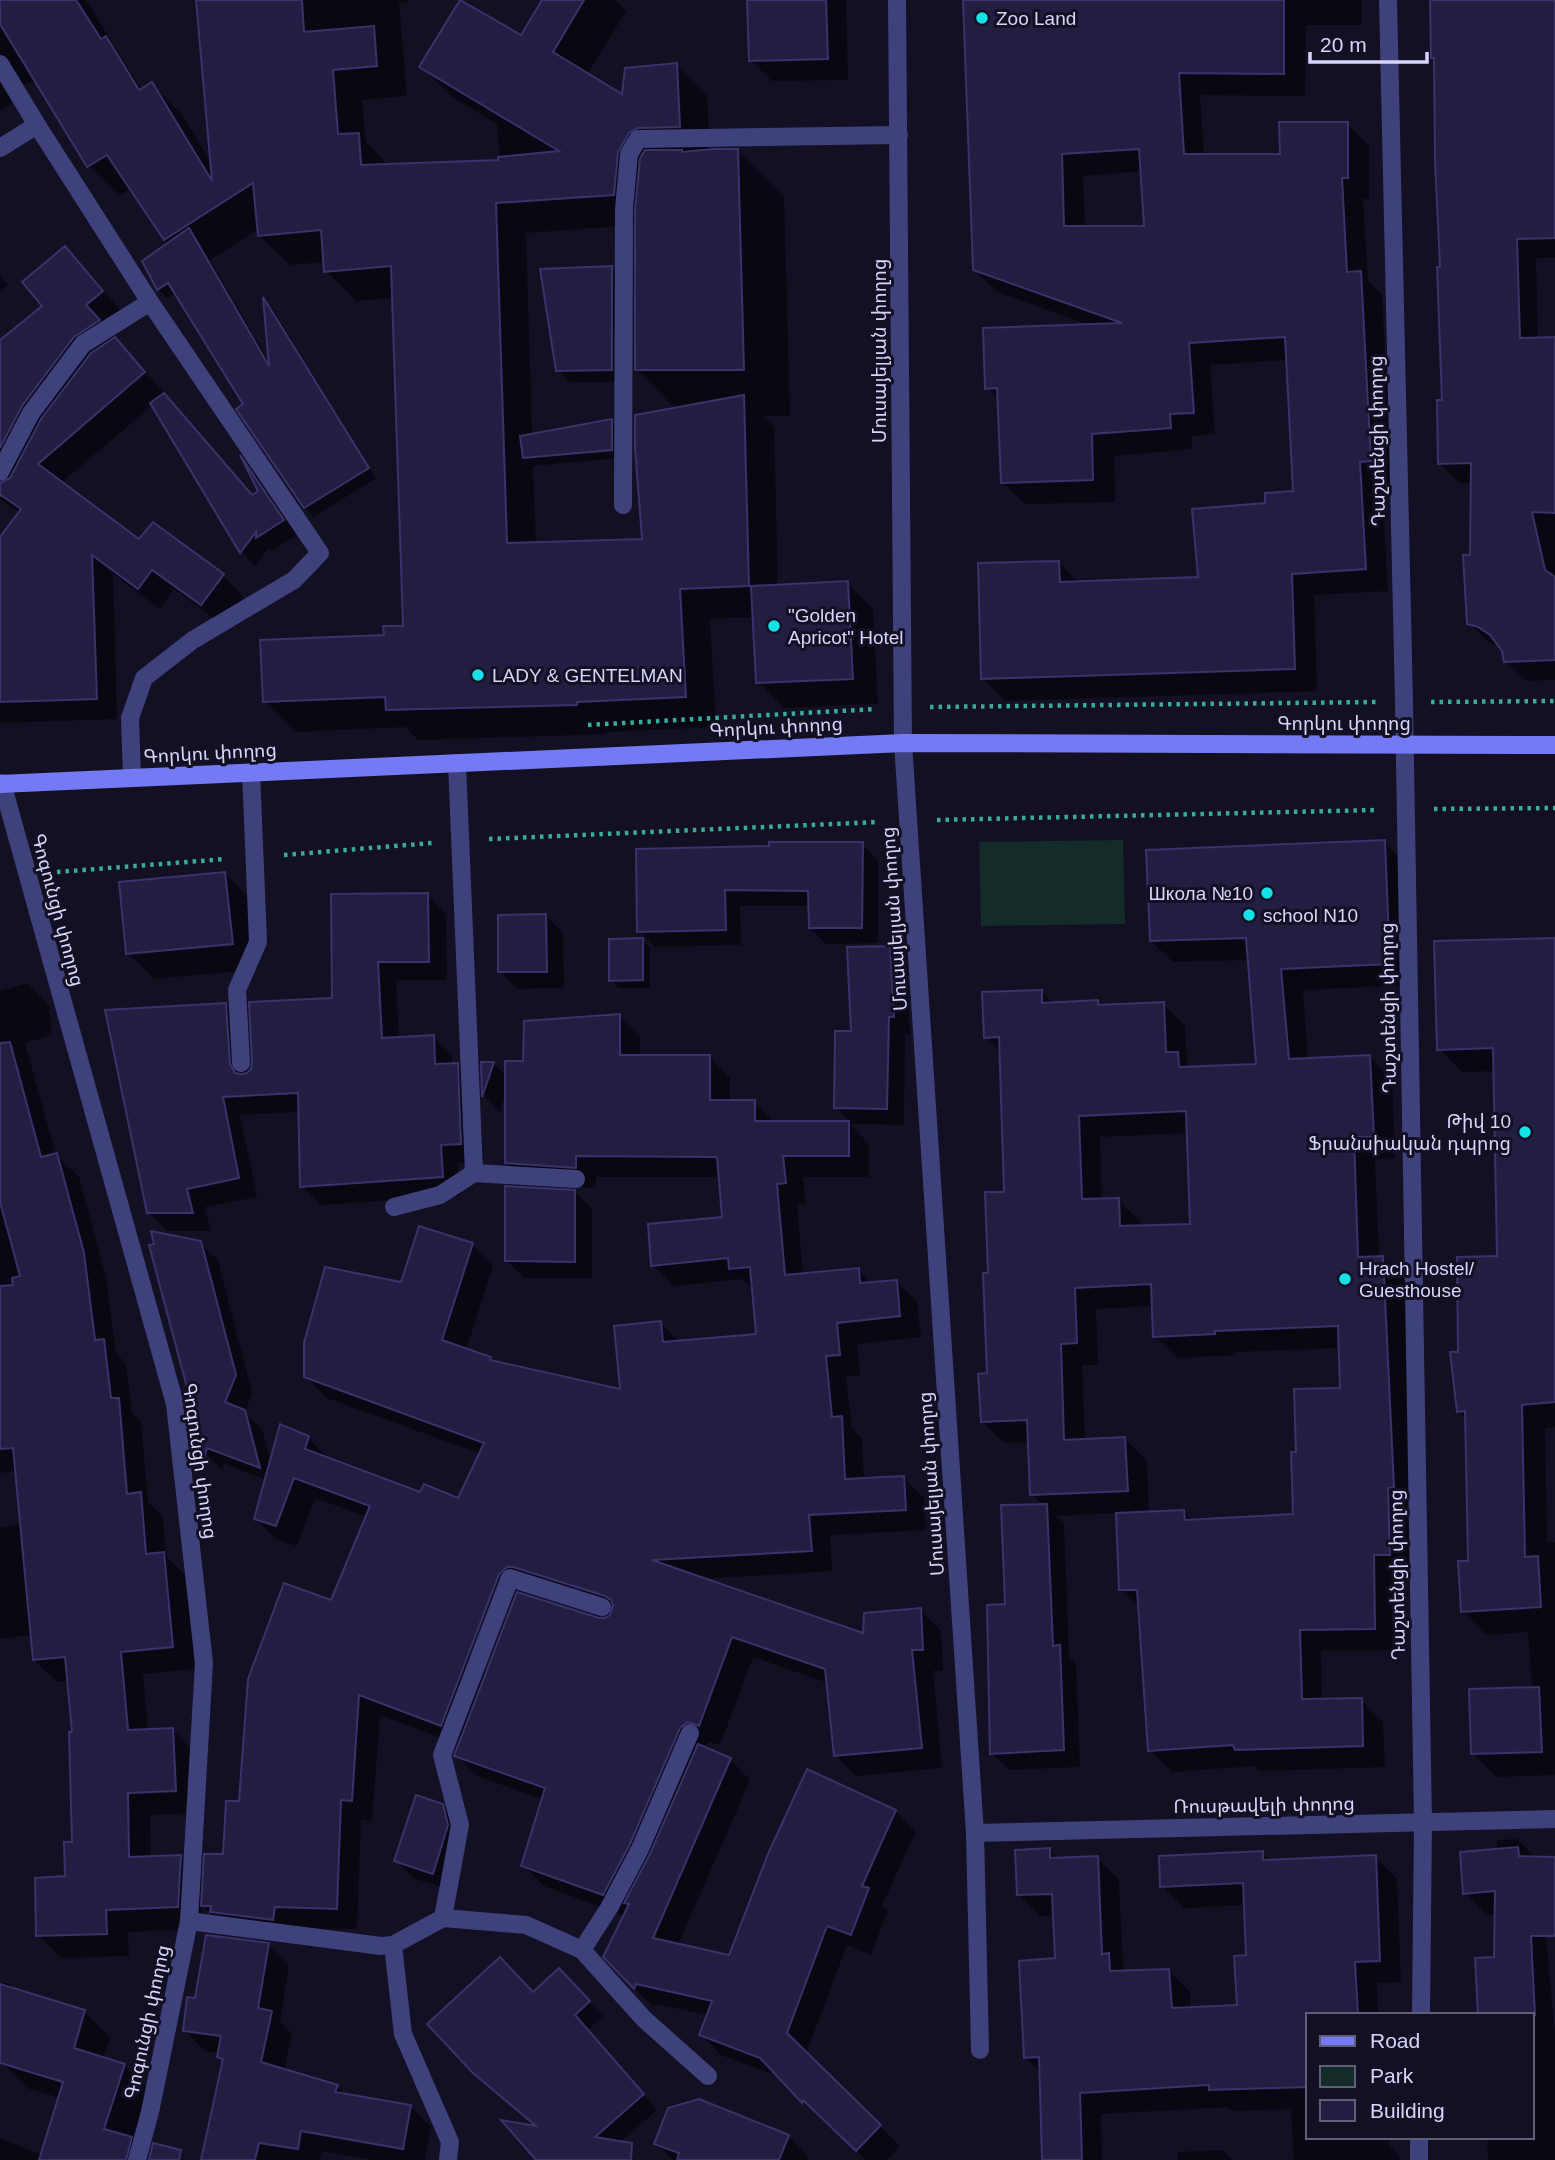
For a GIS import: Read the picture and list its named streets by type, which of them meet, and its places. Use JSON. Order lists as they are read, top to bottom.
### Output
{
  "streets": {
    "main road": ["Գորկու փողոց"],
    "street": [
      "Մուսայելյան փողոց",
      "Դաշտենցի փողոց",
      "Գոգունցի փողոց",
      "Ռուսթավելի փողոց"
    ]
  },
  "crossings": [
    ["Մուսայելյան փողոց", "Գորկու փողոց"],
    ["Մուսայելյան փողոց", "Ռուսթավելի փողոց"],
    ["Դաշտենցի փողոց", "Գորկու փողոց"],
    ["Դաշտենցի փողոց", "Ռուսթավելի փողոց"],
    ["Գորկու փողոց", "Գոգունցի փողոց"]
  ],
  "places": [
    "Zoo Land",
    "\"Golden Apricot\" Hotel",
    "LADY & GENTELMAN",
    "Школа №10",
    "school N10",
    "Թիվ 10 Ֆրանսիական դպրոց",
    "Hrach Hostel/ Guesthouse"
  ],
  "legend": ["Road", "Park", "Building"],
  "scale_bar": "20 m"
}
